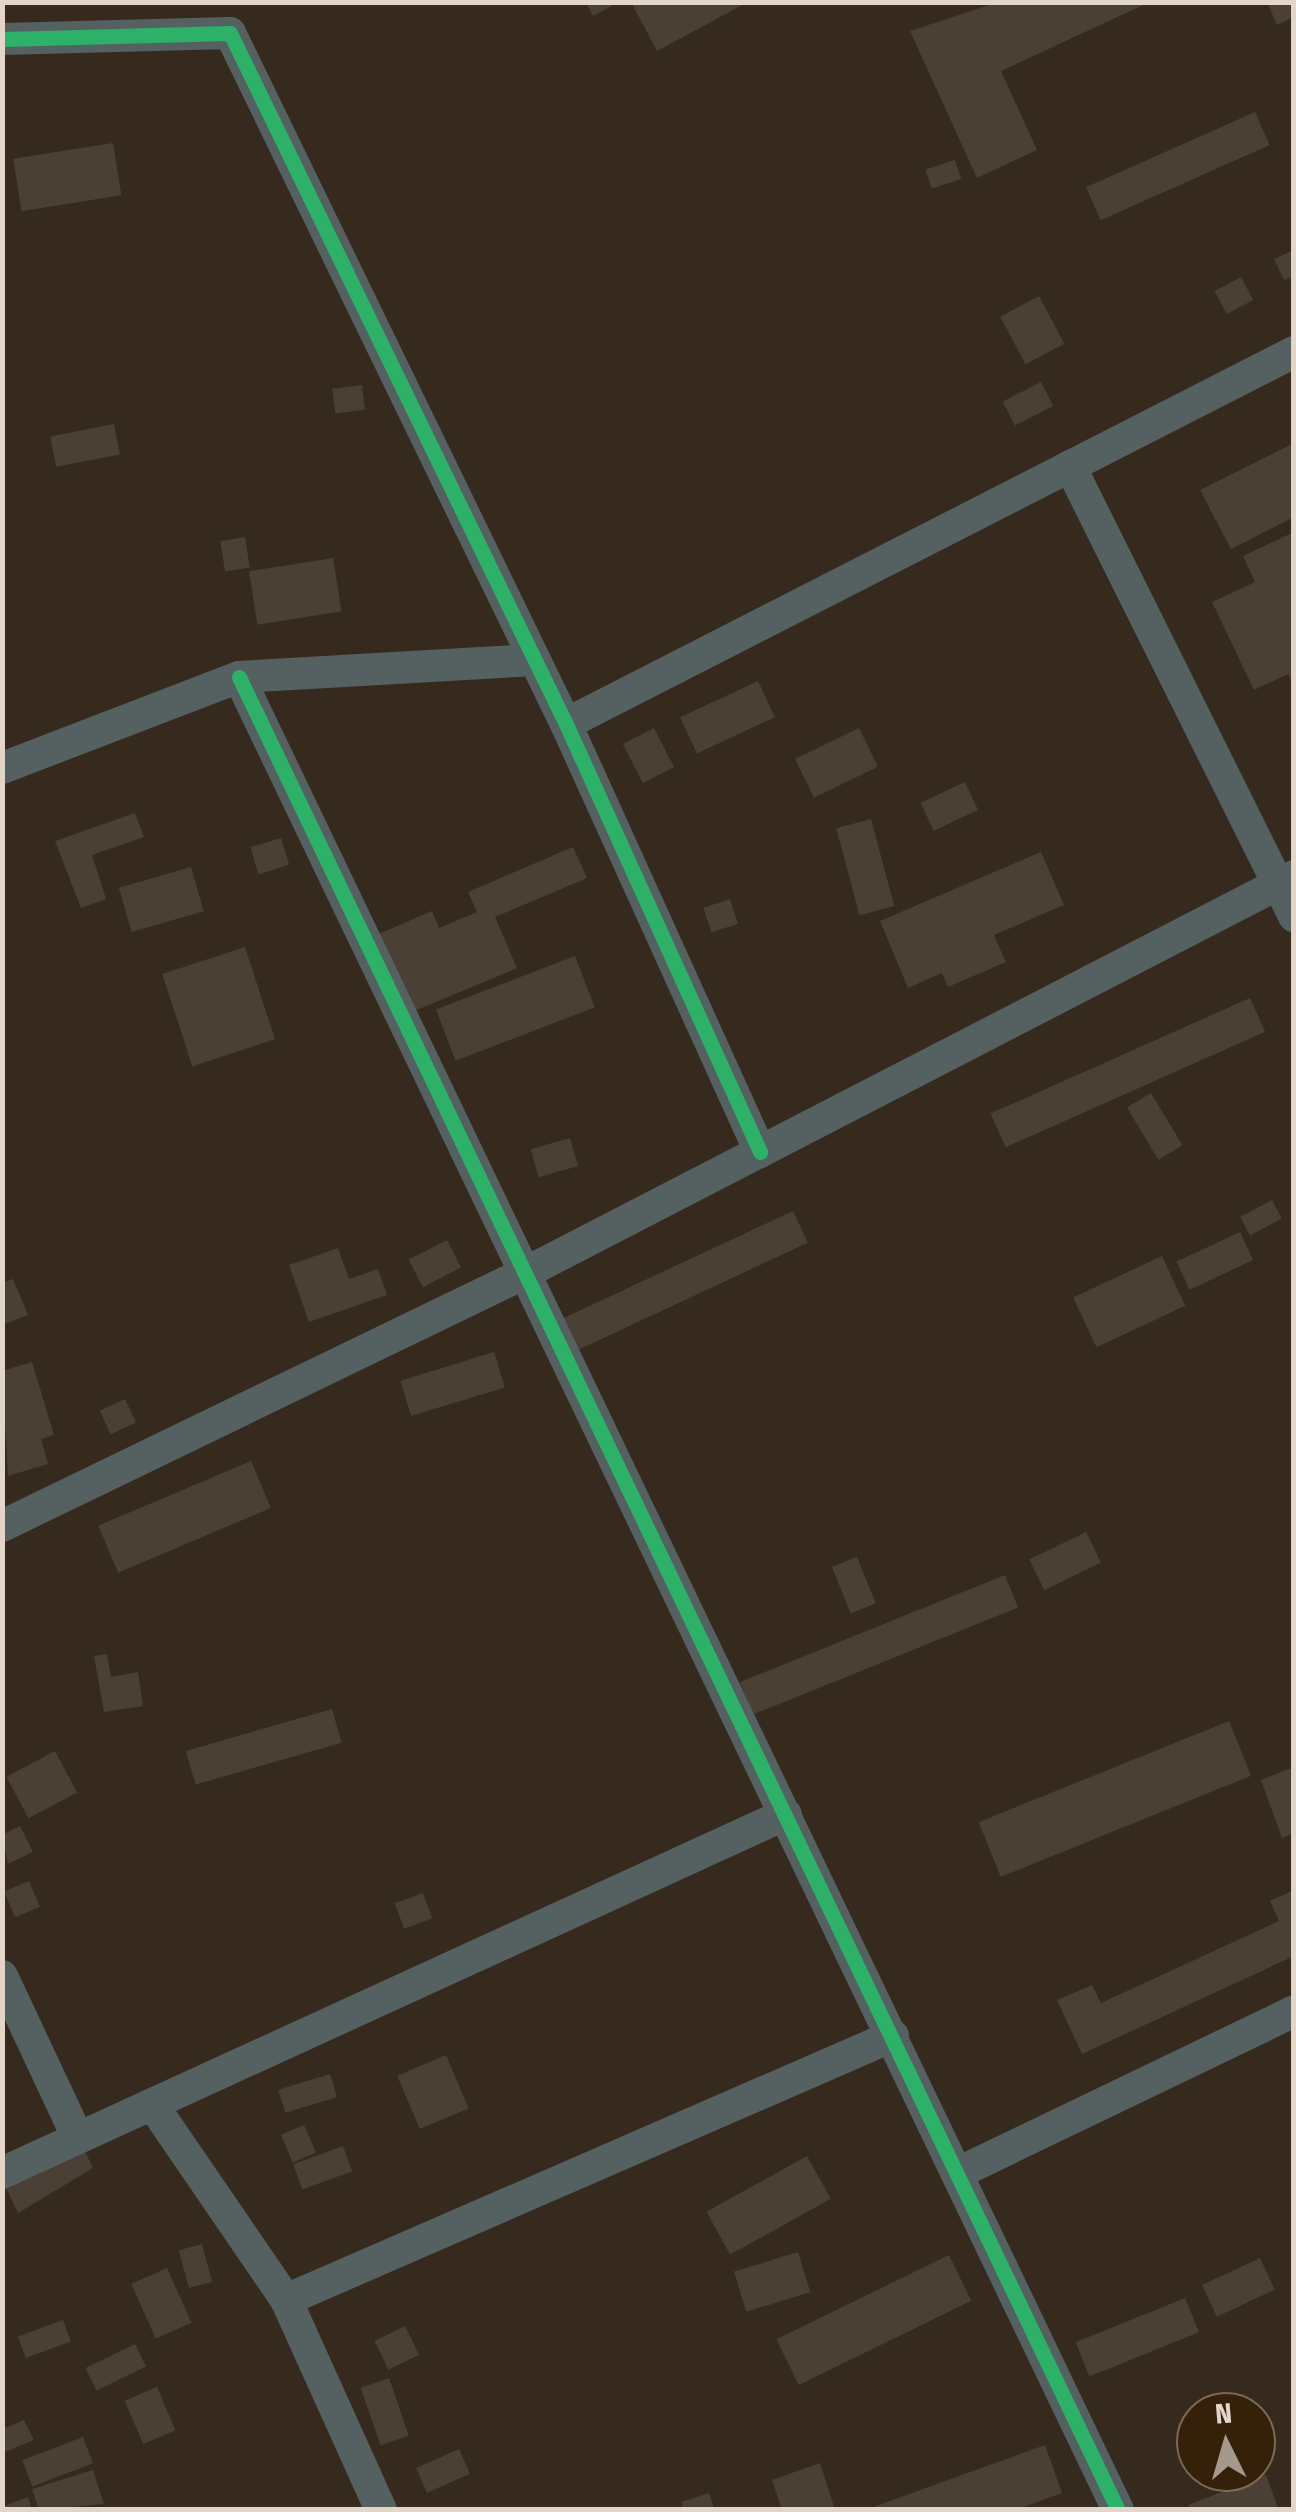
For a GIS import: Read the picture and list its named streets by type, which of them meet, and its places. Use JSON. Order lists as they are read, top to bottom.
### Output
{
  "north": "top"
}
